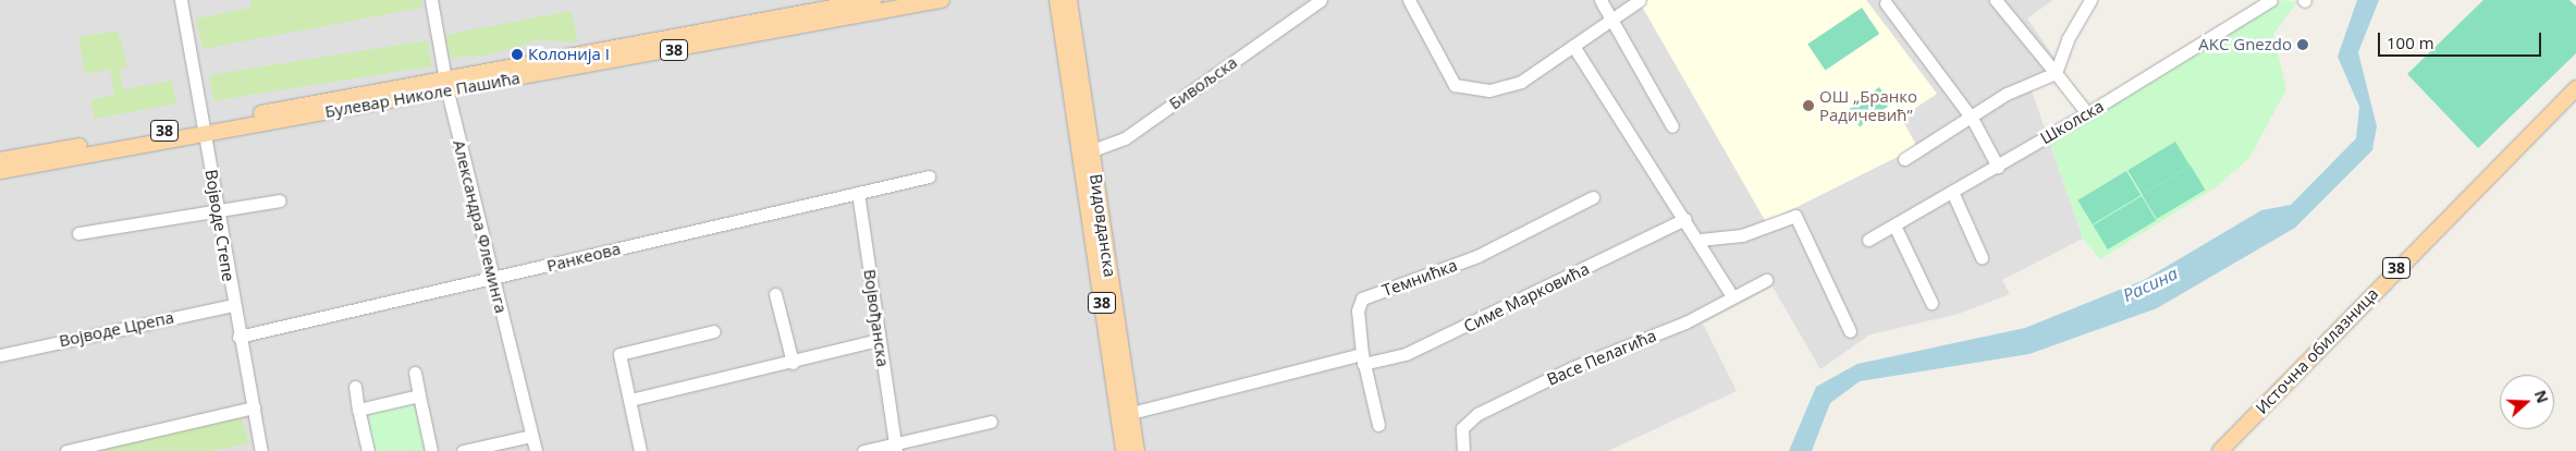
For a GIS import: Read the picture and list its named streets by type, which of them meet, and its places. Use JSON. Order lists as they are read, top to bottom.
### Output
{
  "streets": {
    "main road": [
      "38",
      "Булевар Николе Пашића",
      "Видовданска",
      "Источна обилазница"
    ],
    "street": [
      "Бивољска",
      "Школска",
      "Војводе Степе",
      "Александра Флеминга",
      "Ранкеова",
      "Темнићка",
      "Симе Марковића",
      "Војвођанска",
      "Војводе Црепа",
      "Васе Пелагића"
    ]
  },
  "crossings": [
    ["Бивољска", "Видовданска"],
    ["Булевар Николе Пашића", "Војводе Степе"],
    ["Булевар Николе Пашића", "Александра Флеминга"],
    ["Војводе Степе", "Ранкеова"],
    ["Војводе Степе", "Војводе Црепа"],
    ["Видовданска", "Симе Марковића"],
    ["Александра Флеминга", "Ранкеова"],
    ["Ранкеова", "Војвођанска"],
    ["Темнићка", "Симе Марковића"]
  ],
  "water": ["Расина"],
  "places": ["AKC Gnezdo", "Колонија I", "ОШ „Бранко Радичевић”"],
  "scale_bar": "100 m",
  "north": "right"
}
